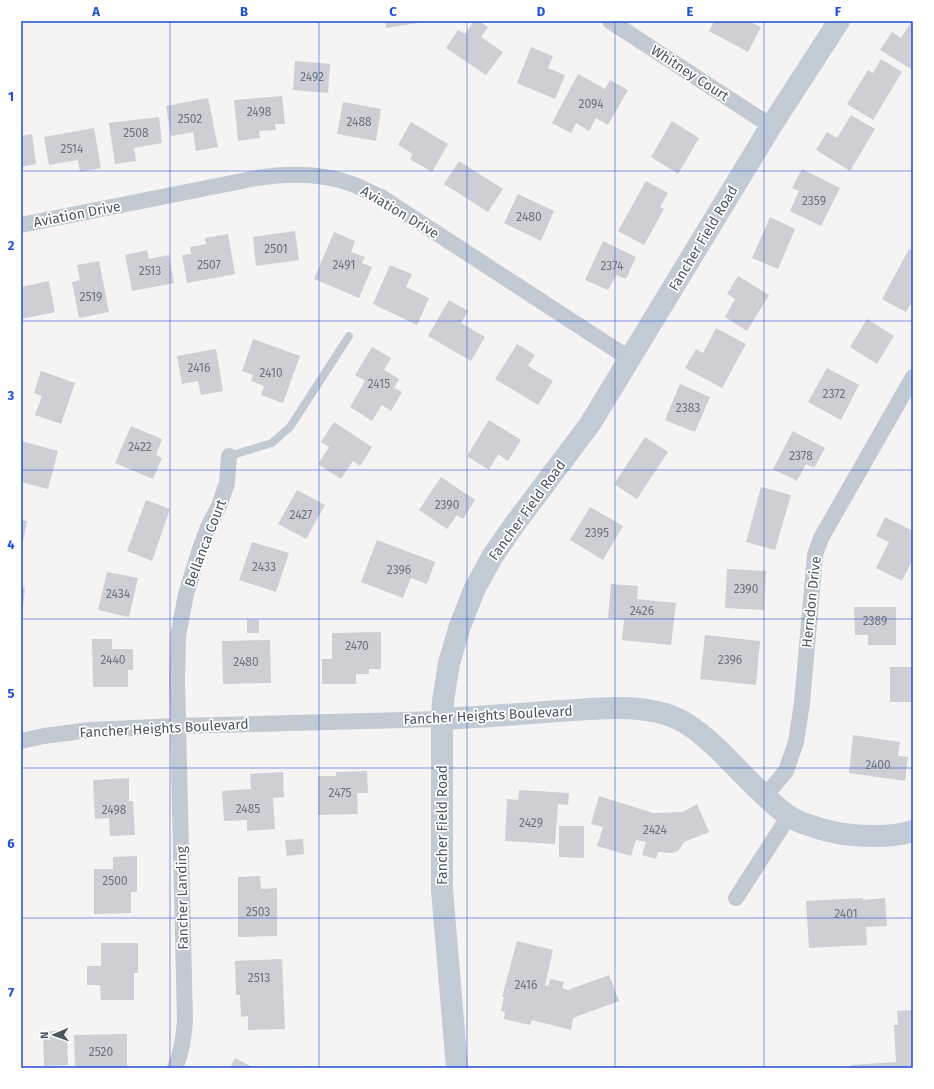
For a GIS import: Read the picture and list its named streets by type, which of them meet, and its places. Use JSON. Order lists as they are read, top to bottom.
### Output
{
  "streets": {
    "street": [
      "Whitney Court",
      "Aviation Drive",
      "Fancher Field Road",
      "Bellanca Court",
      "Herndon Drive",
      "Fancher Heights Boulevard",
      "Fancher Landing"
    ]
  },
  "crossings": [
    ["Whitney Court", "Fancher Field Road"],
    ["Aviation Drive", "Fancher Field Road"],
    ["Fancher Field Road", "Fancher Heights Boulevard"],
    ["Bellanca Court", "Fancher Heights Boulevard"],
    ["Bellanca Court", "Fancher Landing"],
    ["Herndon Drive", "Fancher Heights Boulevard"],
    ["Fancher Heights Boulevard", "Fancher Landing"]
  ],
  "house_numbers": [
    "2492",
    "2094",
    "2498",
    "2502",
    "2488",
    "2508",
    "2514",
    "2359",
    "2480",
    "2501",
    "2507",
    "2491",
    "2374",
    "2513",
    "2519",
    "2416",
    "2410",
    "2415",
    "2372",
    "2383",
    "2422",
    "2378",
    "2390",
    "2427",
    "2395",
    "2433",
    "2396",
    "2390",
    "2434",
    "2426",
    "2389",
    "2470",
    "2440",
    "2396",
    "2480",
    "2400",
    "2475",
    "2485",
    "2498",
    "2429",
    "2424",
    "2500",
    "2503",
    "2401",
    "2513",
    "2416",
    "2520"
  ],
  "north": "left",
  "grid": {
    "columns": [
      "A",
      "B",
      "C",
      "D",
      "E",
      "F"
    ],
    "rows": [
      "1",
      "2",
      "3",
      "4",
      "5",
      "6",
      "7"
    ]
  }
}
